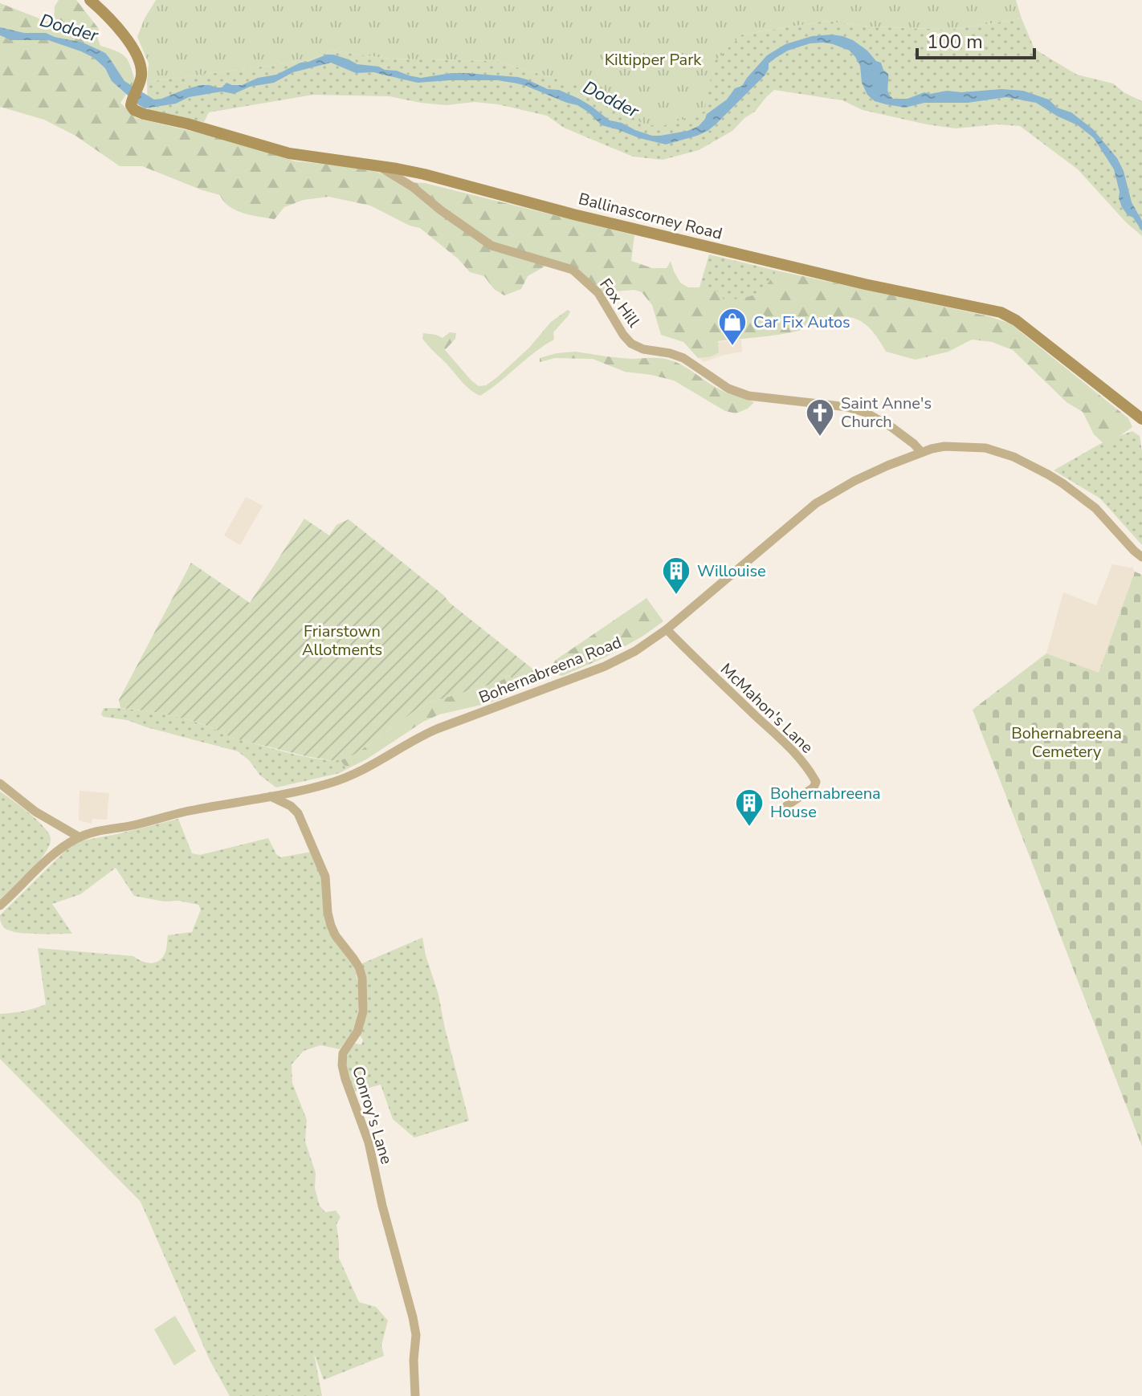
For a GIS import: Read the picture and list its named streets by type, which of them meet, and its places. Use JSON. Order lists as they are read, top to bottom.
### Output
{
  "streets": {
    "main road": ["Ballinascorney Road"],
    "street": [
      "Fox Hill",
      "Bohernabreena Road",
      "McMahon's Lane",
      "Conroy's Lane"
    ]
  },
  "crossings": [
    ["Ballinascorney Road", "Fox Hill"],
    ["Fox Hill", "Bohernabreena Road"],
    ["Bohernabreena Road", "McMahon's Lane"],
    ["Bohernabreena Road", "Conroy's Lane"]
  ],
  "water": ["Dodder"],
  "parks": ["Kiltipper Park", "Friarstown Allotments", "Bohernabreena Cemetery"],
  "places": {
    "shop": ["Car Fix Autos"],
    "church": ["Saint Anne's Church"],
    "building": ["Willouise", "Bohernabreena House"]
  },
  "scale_bar": "100 m"
}
